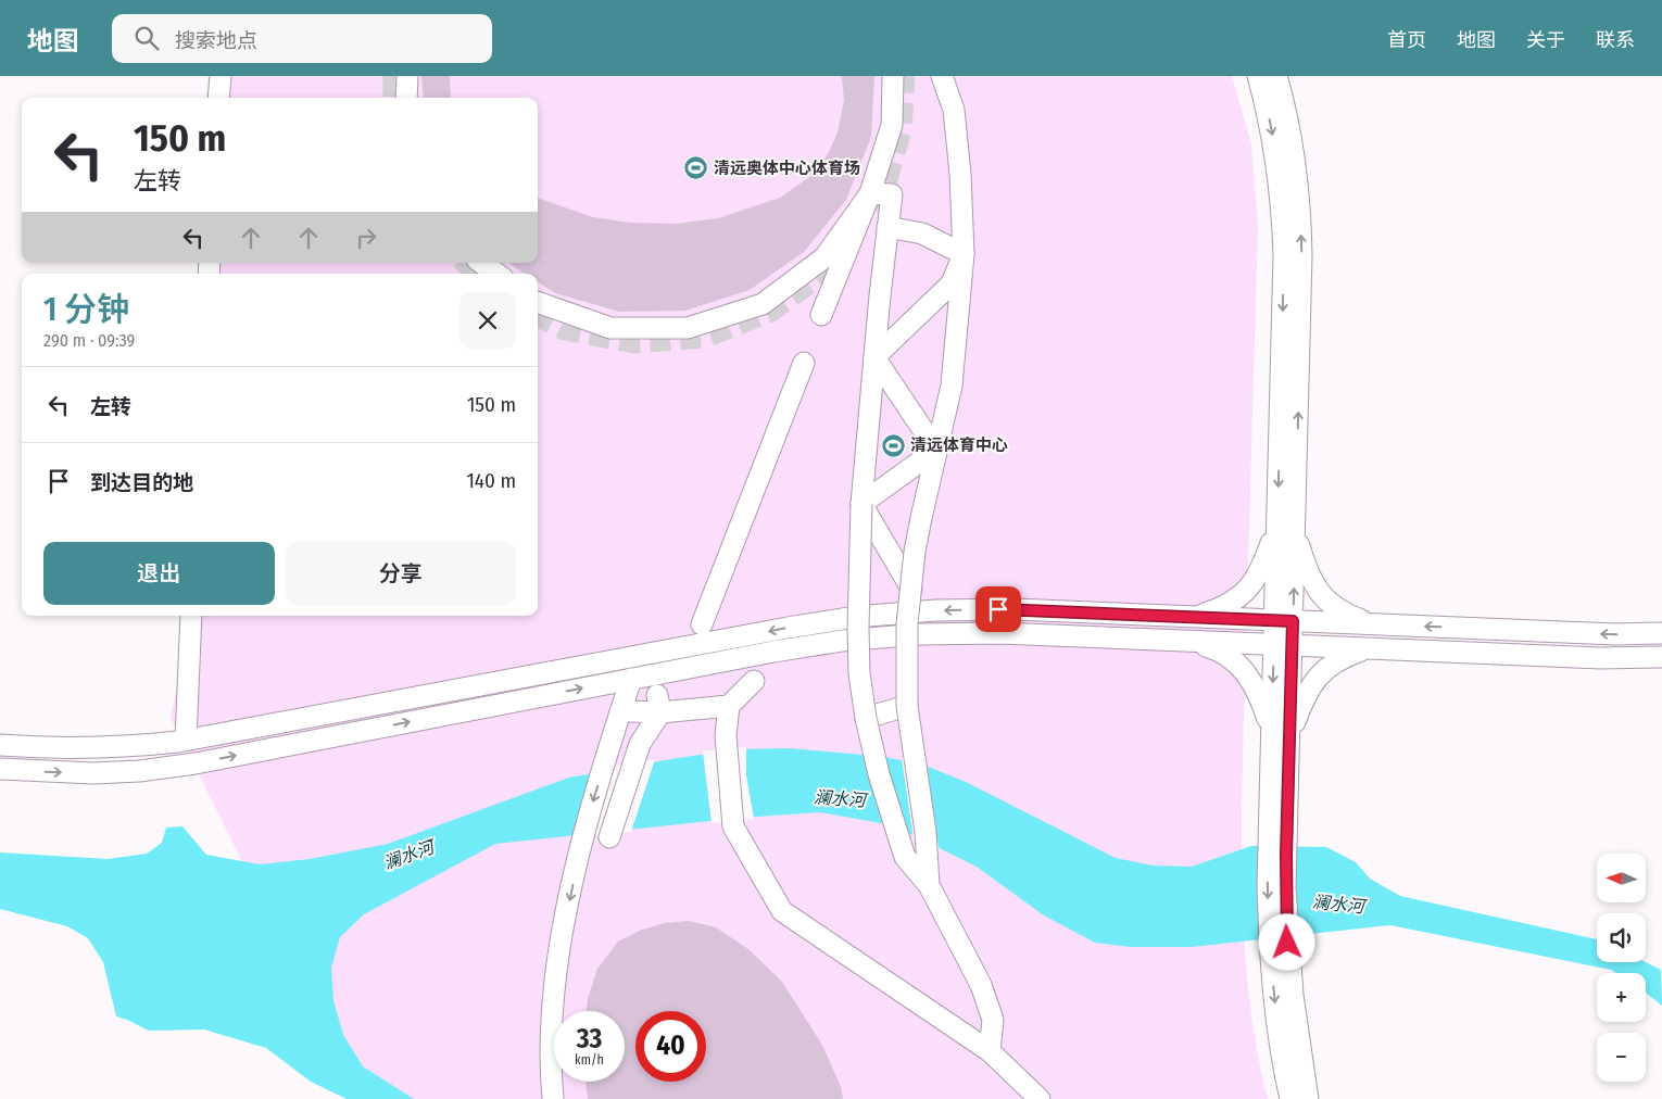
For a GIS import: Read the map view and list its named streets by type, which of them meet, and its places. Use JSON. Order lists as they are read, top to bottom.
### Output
{
  "water": ["澜水河"],
  "places": {
    "sports": ["清远奥体中心体育场", "清远体育中心"]
  },
  "north": "left",
  "page": {
    "header": "地图",
    "search": "搜索地点",
    "nav": [
      "首页",
      "地图",
      "关于",
      "联系"
    ],
    "turn": ["150 m", "左转"],
    "heading": ["1 分钟", "290 m · 09:39"],
    "list": [
      {
        "name": "左转",
        "value": "150 m"
      },
      {
        "name": "到达目的地",
        "value": "140 m"
      }
    ],
    "buttons": ["退出", "分享"],
    "map_buttons": ["+", "−"],
    "speed": "33 km/h",
    "limit": "40"
  }
}
